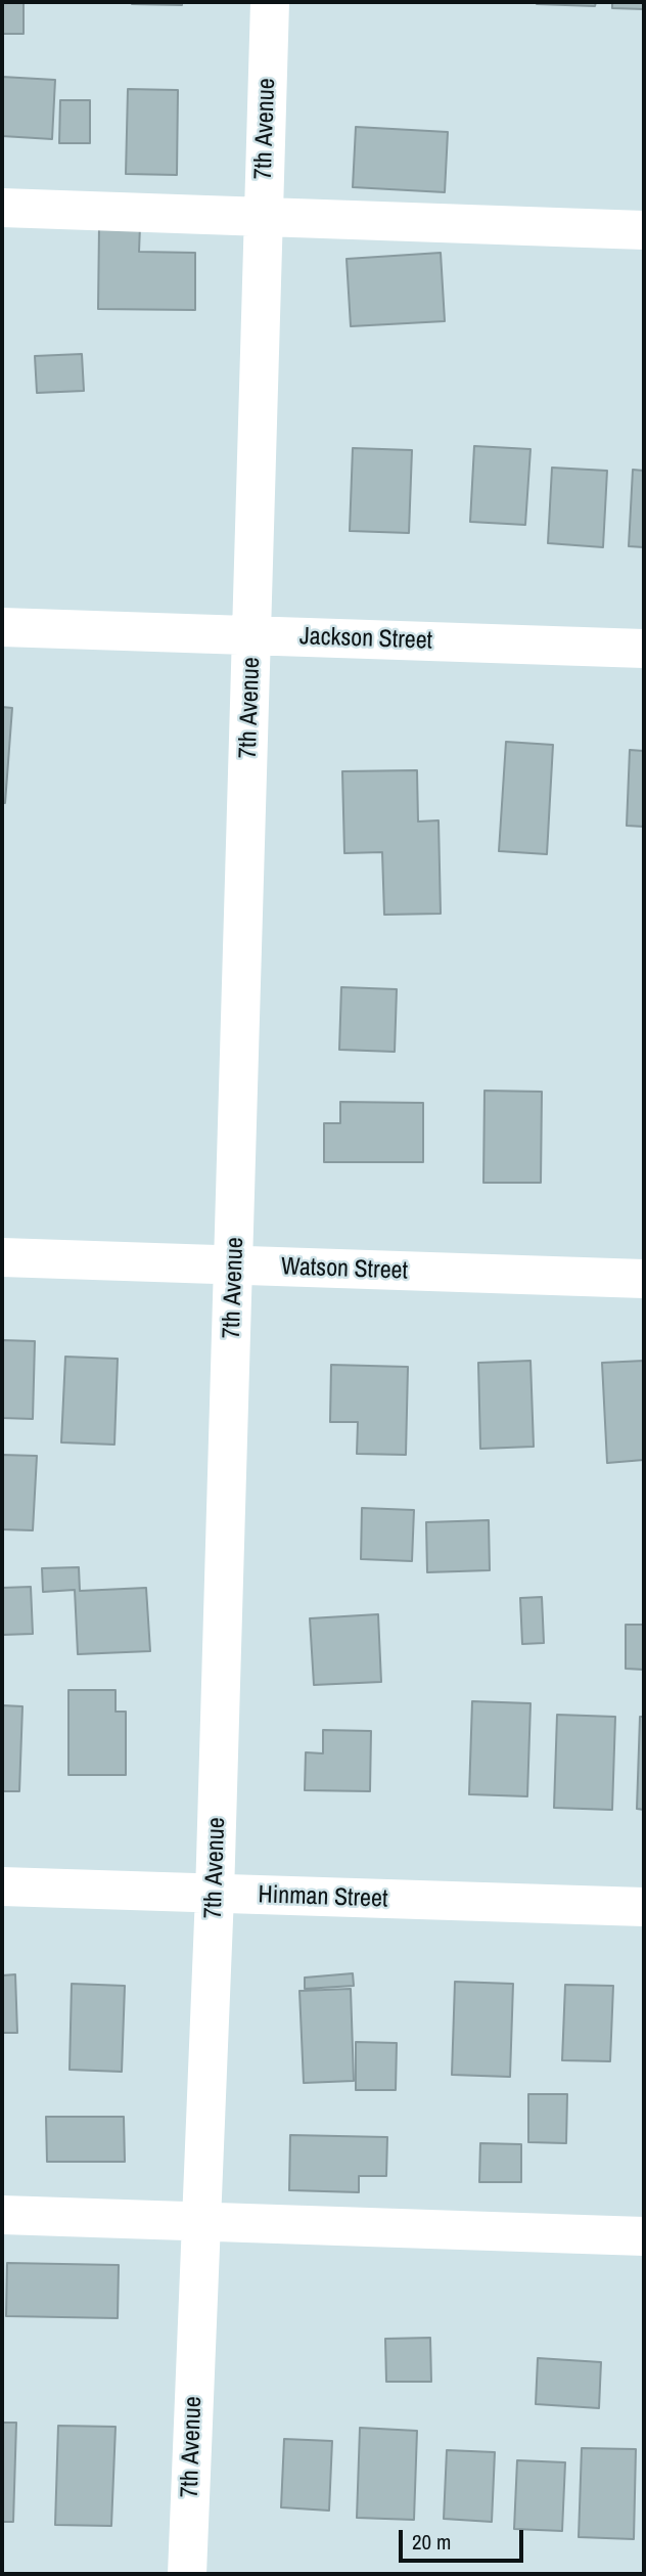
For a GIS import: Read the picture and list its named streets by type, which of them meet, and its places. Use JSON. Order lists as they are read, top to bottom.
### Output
{
  "streets": {
    "street": [
      "7th Avenue",
      "Jackson Street",
      "Watson Street",
      "Hinman Street"
    ]
  },
  "crossings": [
    ["7th Avenue", "Jackson Street"],
    ["7th Avenue", "Watson Street"],
    ["7th Avenue", "Hinman Street"]
  ],
  "scale_bar": "20 m"
}
